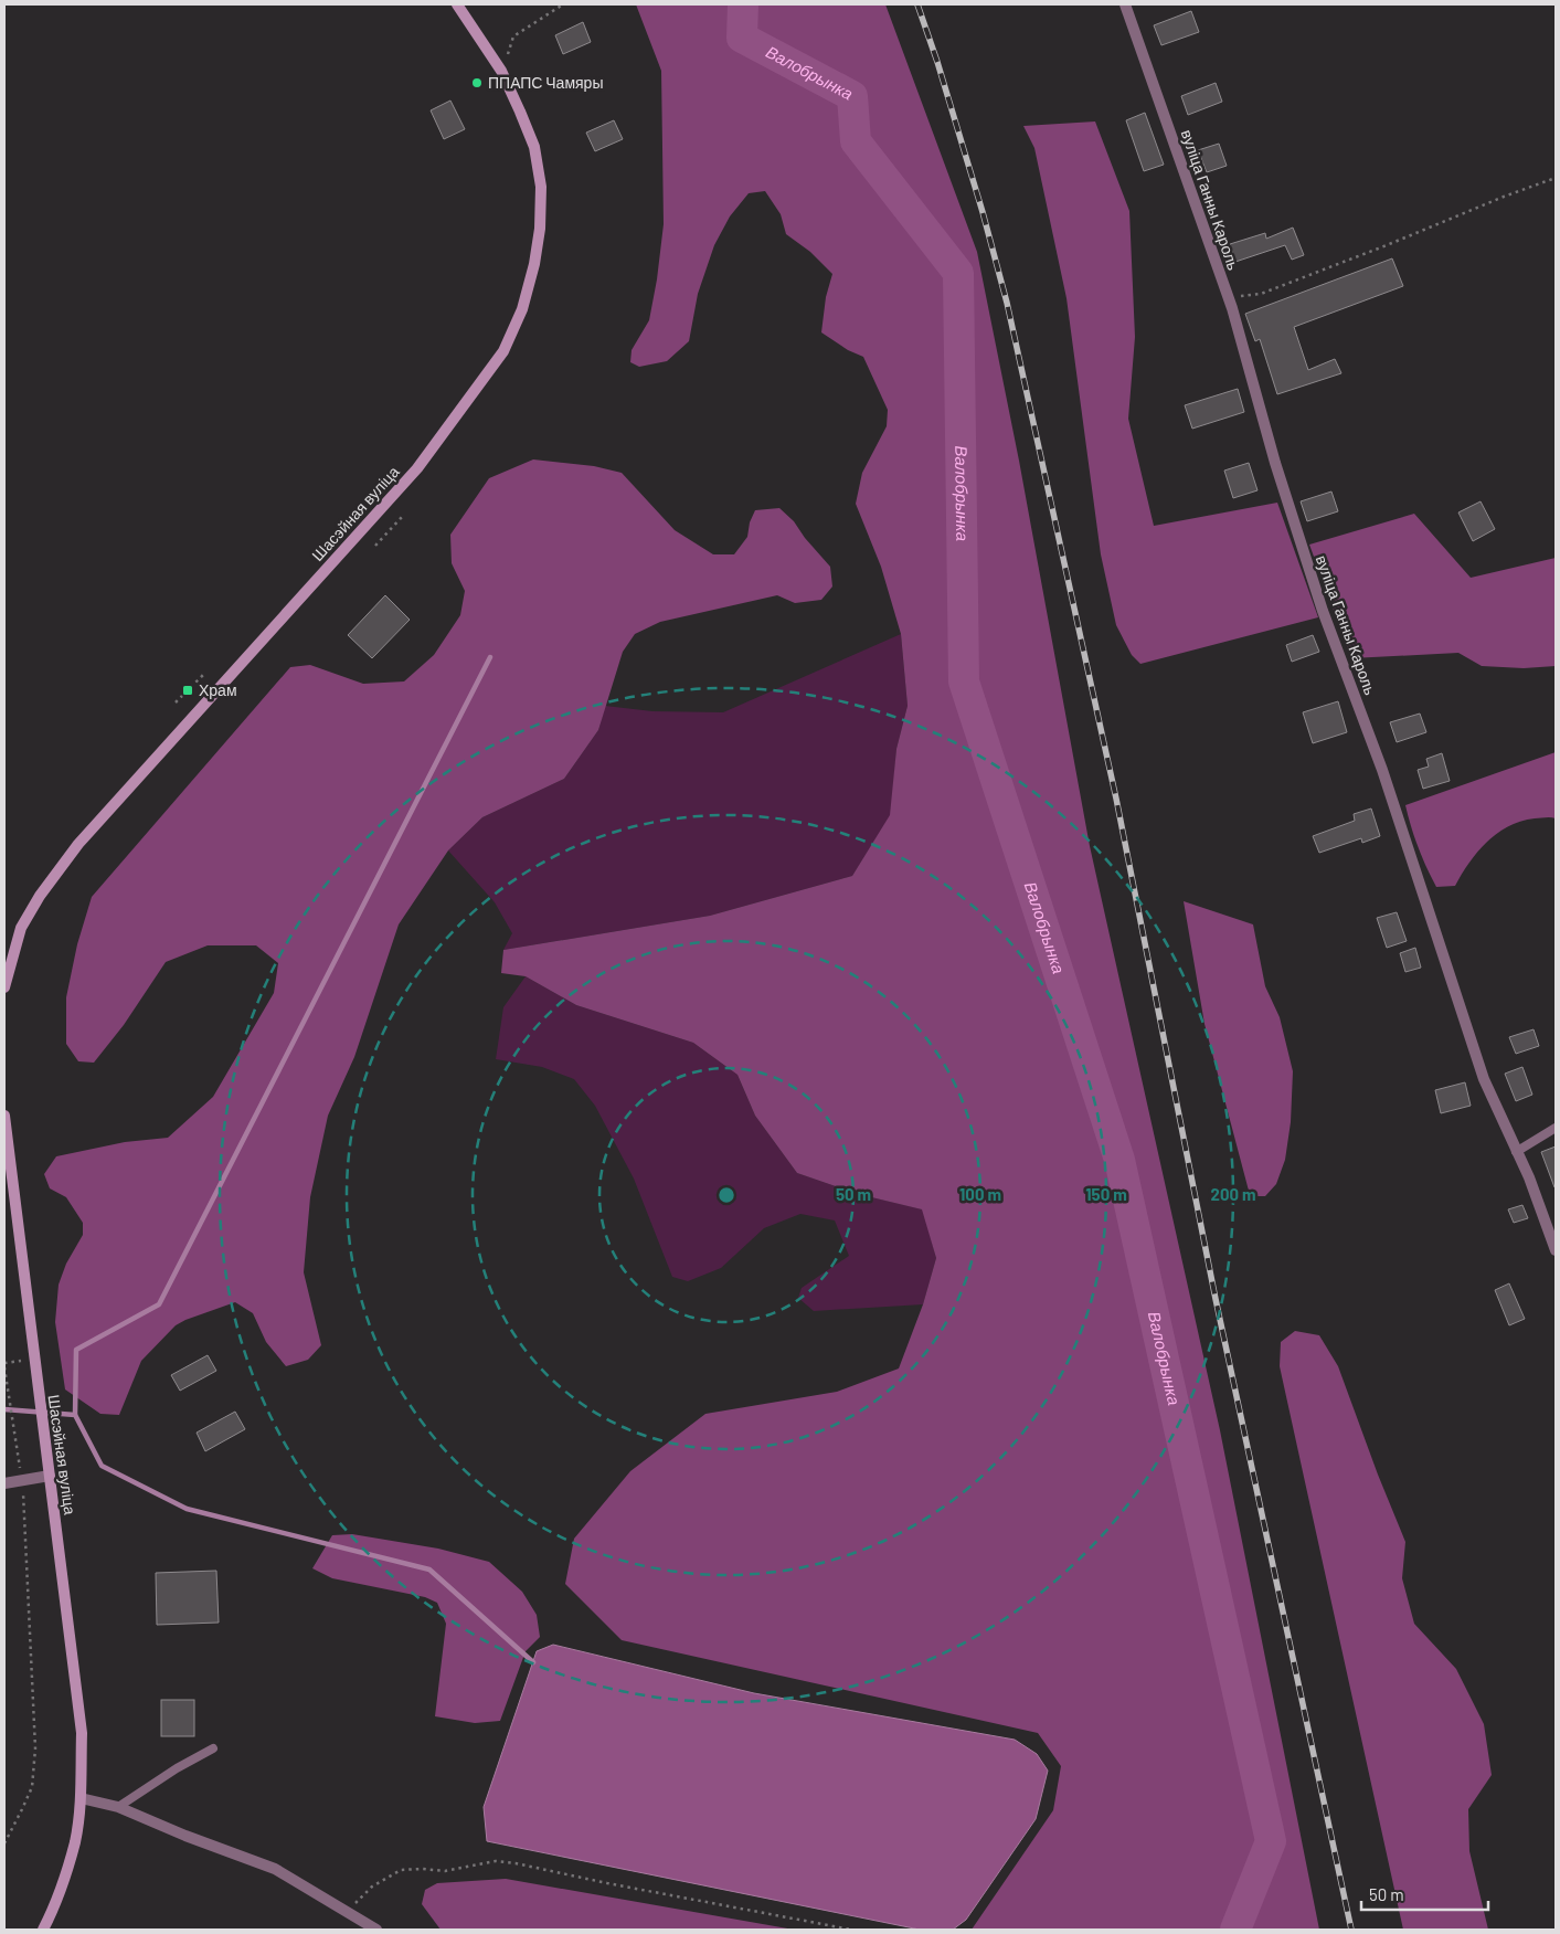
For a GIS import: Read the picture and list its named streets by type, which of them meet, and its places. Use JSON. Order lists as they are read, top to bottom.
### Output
{
  "streets": {
    "main road": ["Шасэйная вуліца"],
    "street": ["вуліца Ганны Кароль"]
  },
  "water": ["Валобрынка"],
  "places": {
    "other": ["ППАПС Чамяры"],
    "transit": ["Храм"]
  },
  "scale_bar": "50 m",
  "rings": [
    "50 m",
    "100 m",
    "150 m",
    "200 m"
  ]
}
